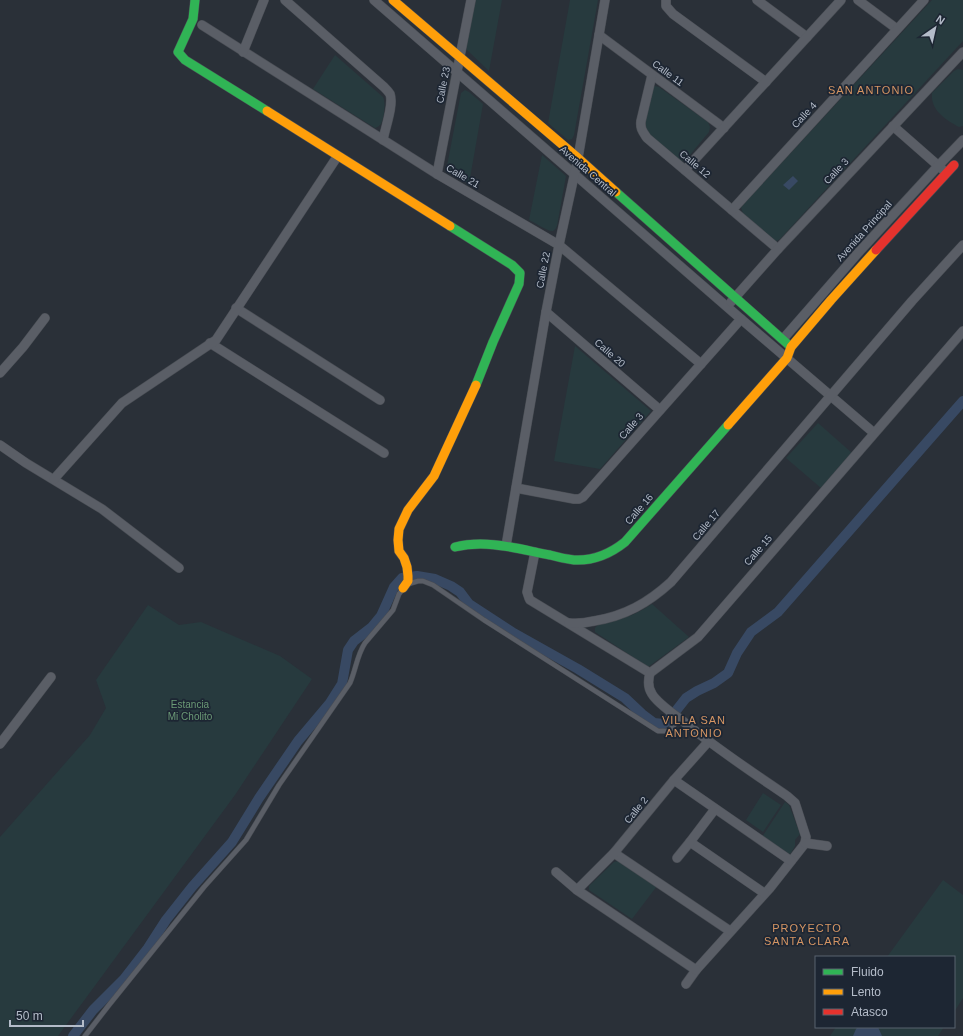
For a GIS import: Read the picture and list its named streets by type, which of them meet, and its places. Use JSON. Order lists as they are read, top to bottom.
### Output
{
  "streets": {
    "street": [
      "Calle 11",
      "Calle 23",
      "Calle 4",
      "Calle 12",
      "Avenida Central",
      "Calle 3",
      "Calle 21",
      "Avenida Principal",
      "Calle 22",
      "Calle 20",
      "Calle 16",
      "Calle 17",
      "Calle 15",
      "Calle 2"
    ]
  },
  "crossings": [
    ["Calle 11", "Calle 12"],
    ["Calle 11", "Calle 22"],
    ["Calle 23", "Avenida Central"],
    ["Calle 23", "Calle 21"],
    ["Calle 4", "Calle 12"],
    ["Calle 12", "Calle 3"],
    ["Avenida Central", "Calle 3"],
    ["Avenida Central", "Avenida Principal"],
    ["Avenida Central", "Calle 22"],
    ["Avenida Central", "Calle 16"],
    ["Calle 3", "Calle 21"],
    ["Calle 3", "Calle 22"],
    ["Calle 3", "Calle 20"],
    ["Calle 21", "Calle 22"],
    ["Calle 22", "Calle 20"],
    ["Calle 22", "Calle 16"]
  ],
  "districts": ["SAN ANTONIO", "VILLA SAN ANTONIO", "PROYECTO SANTA CLARA"],
  "parks": ["Estancia Mi Cholito"],
  "legend": ["Fluido", "Lento", "Atasco"],
  "scale_bar": "50 m",
  "north": "top right"
}
